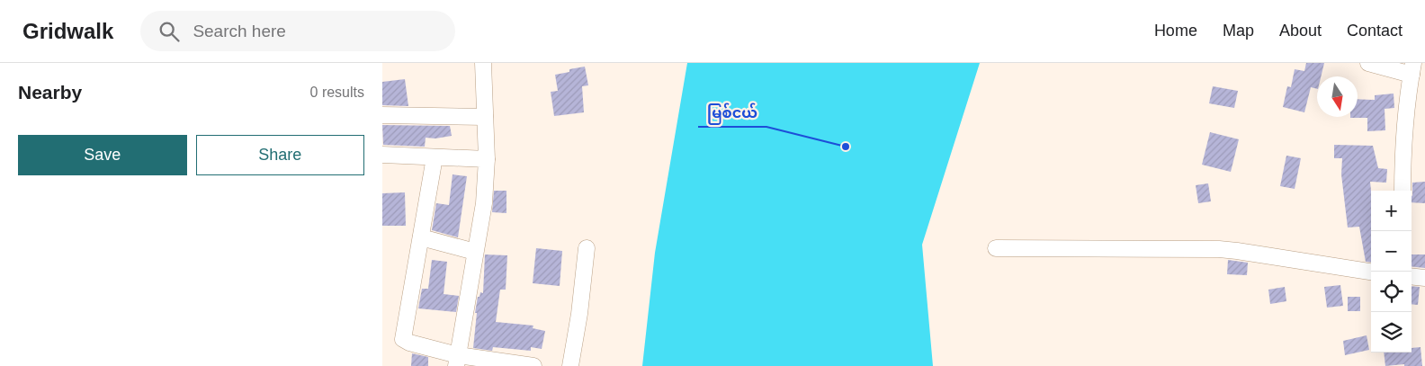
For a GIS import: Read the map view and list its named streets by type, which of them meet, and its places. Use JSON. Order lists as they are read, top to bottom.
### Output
{
  "places": ["မြစ်ငယ်"],
  "north": "bottom",
  "page": {
    "header": "Gridwalk",
    "search": "Search here",
    "nav": [
      "Home",
      "Map",
      "About",
      "Contact"
    ],
    "heading": ["Nearby", "0 results"],
    "buttons": ["Save", "Share"],
    "map_buttons": ["+", "−"]
  }
}
